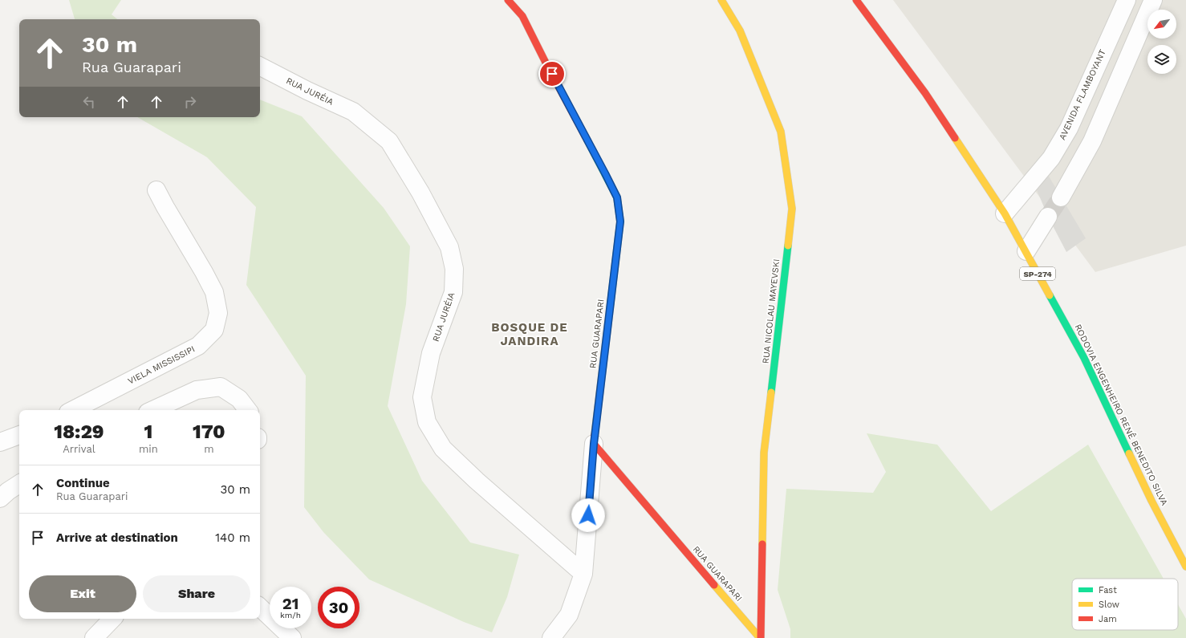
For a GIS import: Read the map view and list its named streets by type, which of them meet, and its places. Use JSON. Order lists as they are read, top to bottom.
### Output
{
  "streets": {
    "street": [
      "RUA JURÉIA",
      "AVENIDA FLAMBOYANT",
      "SP-274",
      "RUA NICOLAU MAYEVSKI",
      "RUA GUARAPARI",
      "VIELA MISSISSIPI",
      "RODOVIA ENGENHEIRO RENÊ BENEDITO SILVA"
    ]
  },
  "crossings": [
    ["AVENIDA FLAMBOYANT", "RODOVIA ENGENHEIRO RENÊ BENEDITO SILVA"],
    ["RUA NICOLAU MAYEVSKI", "RUA GUARAPARI"]
  ],
  "districts": ["BOSQUE DE JANDIRA"],
  "legend": ["Fast", "Slow", "Jam"],
  "north": "bottom left",
  "page": {
    "turn": ["30 m", "Rua Guarapari"],
    "eta": [
      "18:29",
      "Arrival",
      "1",
      "min",
      "170",
      "m"
    ],
    "list": [
      {
        "name": "Continue",
        "note": "Rua Guarapari",
        "value": "30 m"
      },
      {
        "name": "Arrive at destination",
        "value": "140 m"
      }
    ],
    "buttons": ["Exit", "Share"],
    "speed": "21 km/h",
    "limit": "30"
  }
}
